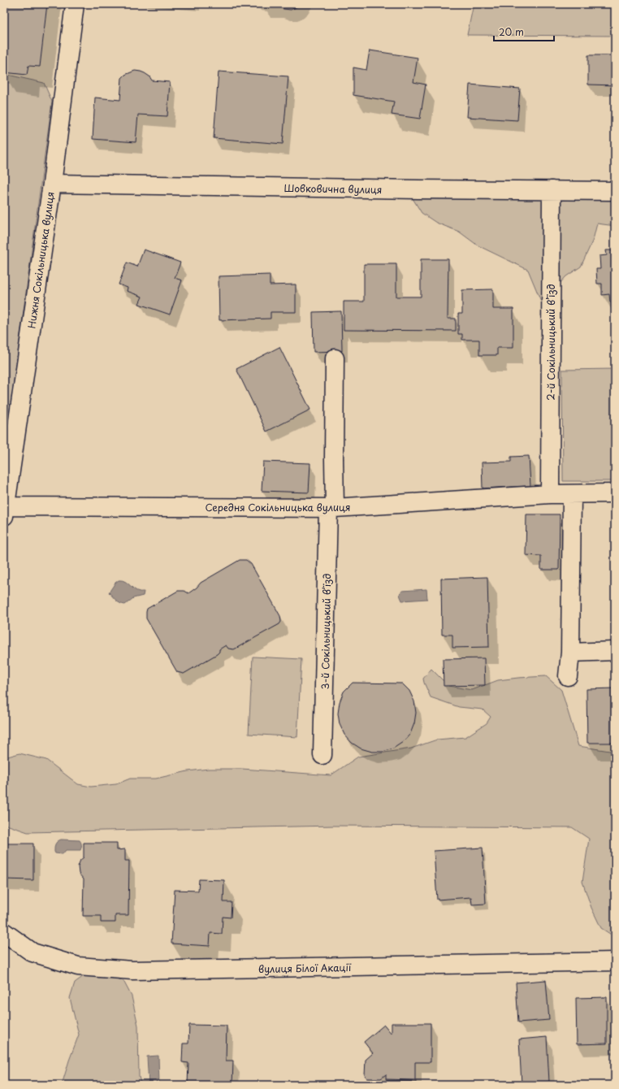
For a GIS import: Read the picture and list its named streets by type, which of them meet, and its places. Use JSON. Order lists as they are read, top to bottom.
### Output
{
  "streets": {
    "street": [
      "Шовковична вулиця",
      "Нижня Сокільницька вулиця",
      "2-й Сокільницький в’їзд",
      "Середня Сокільницька вулиця",
      "3-й Сокільницький в’їзд",
      "вулиця Білої Акації"
    ]
  },
  "crossings": [
    ["Шовковична вулиця", "Нижня Сокільницька вулиця"],
    ["Шовковична вулиця", "2-й Сокільницький в’їзд"],
    ["Нижня Сокільницька вулиця", "Середня Сокільницька вулиця"],
    ["2-й Сокільницький в’їзд", "Середня Сокільницька вулиця"],
    ["Середня Сокільницька вулиця", "3-й Сокільницький в’їзд"]
  ],
  "scale_bar": "20 m"
}
